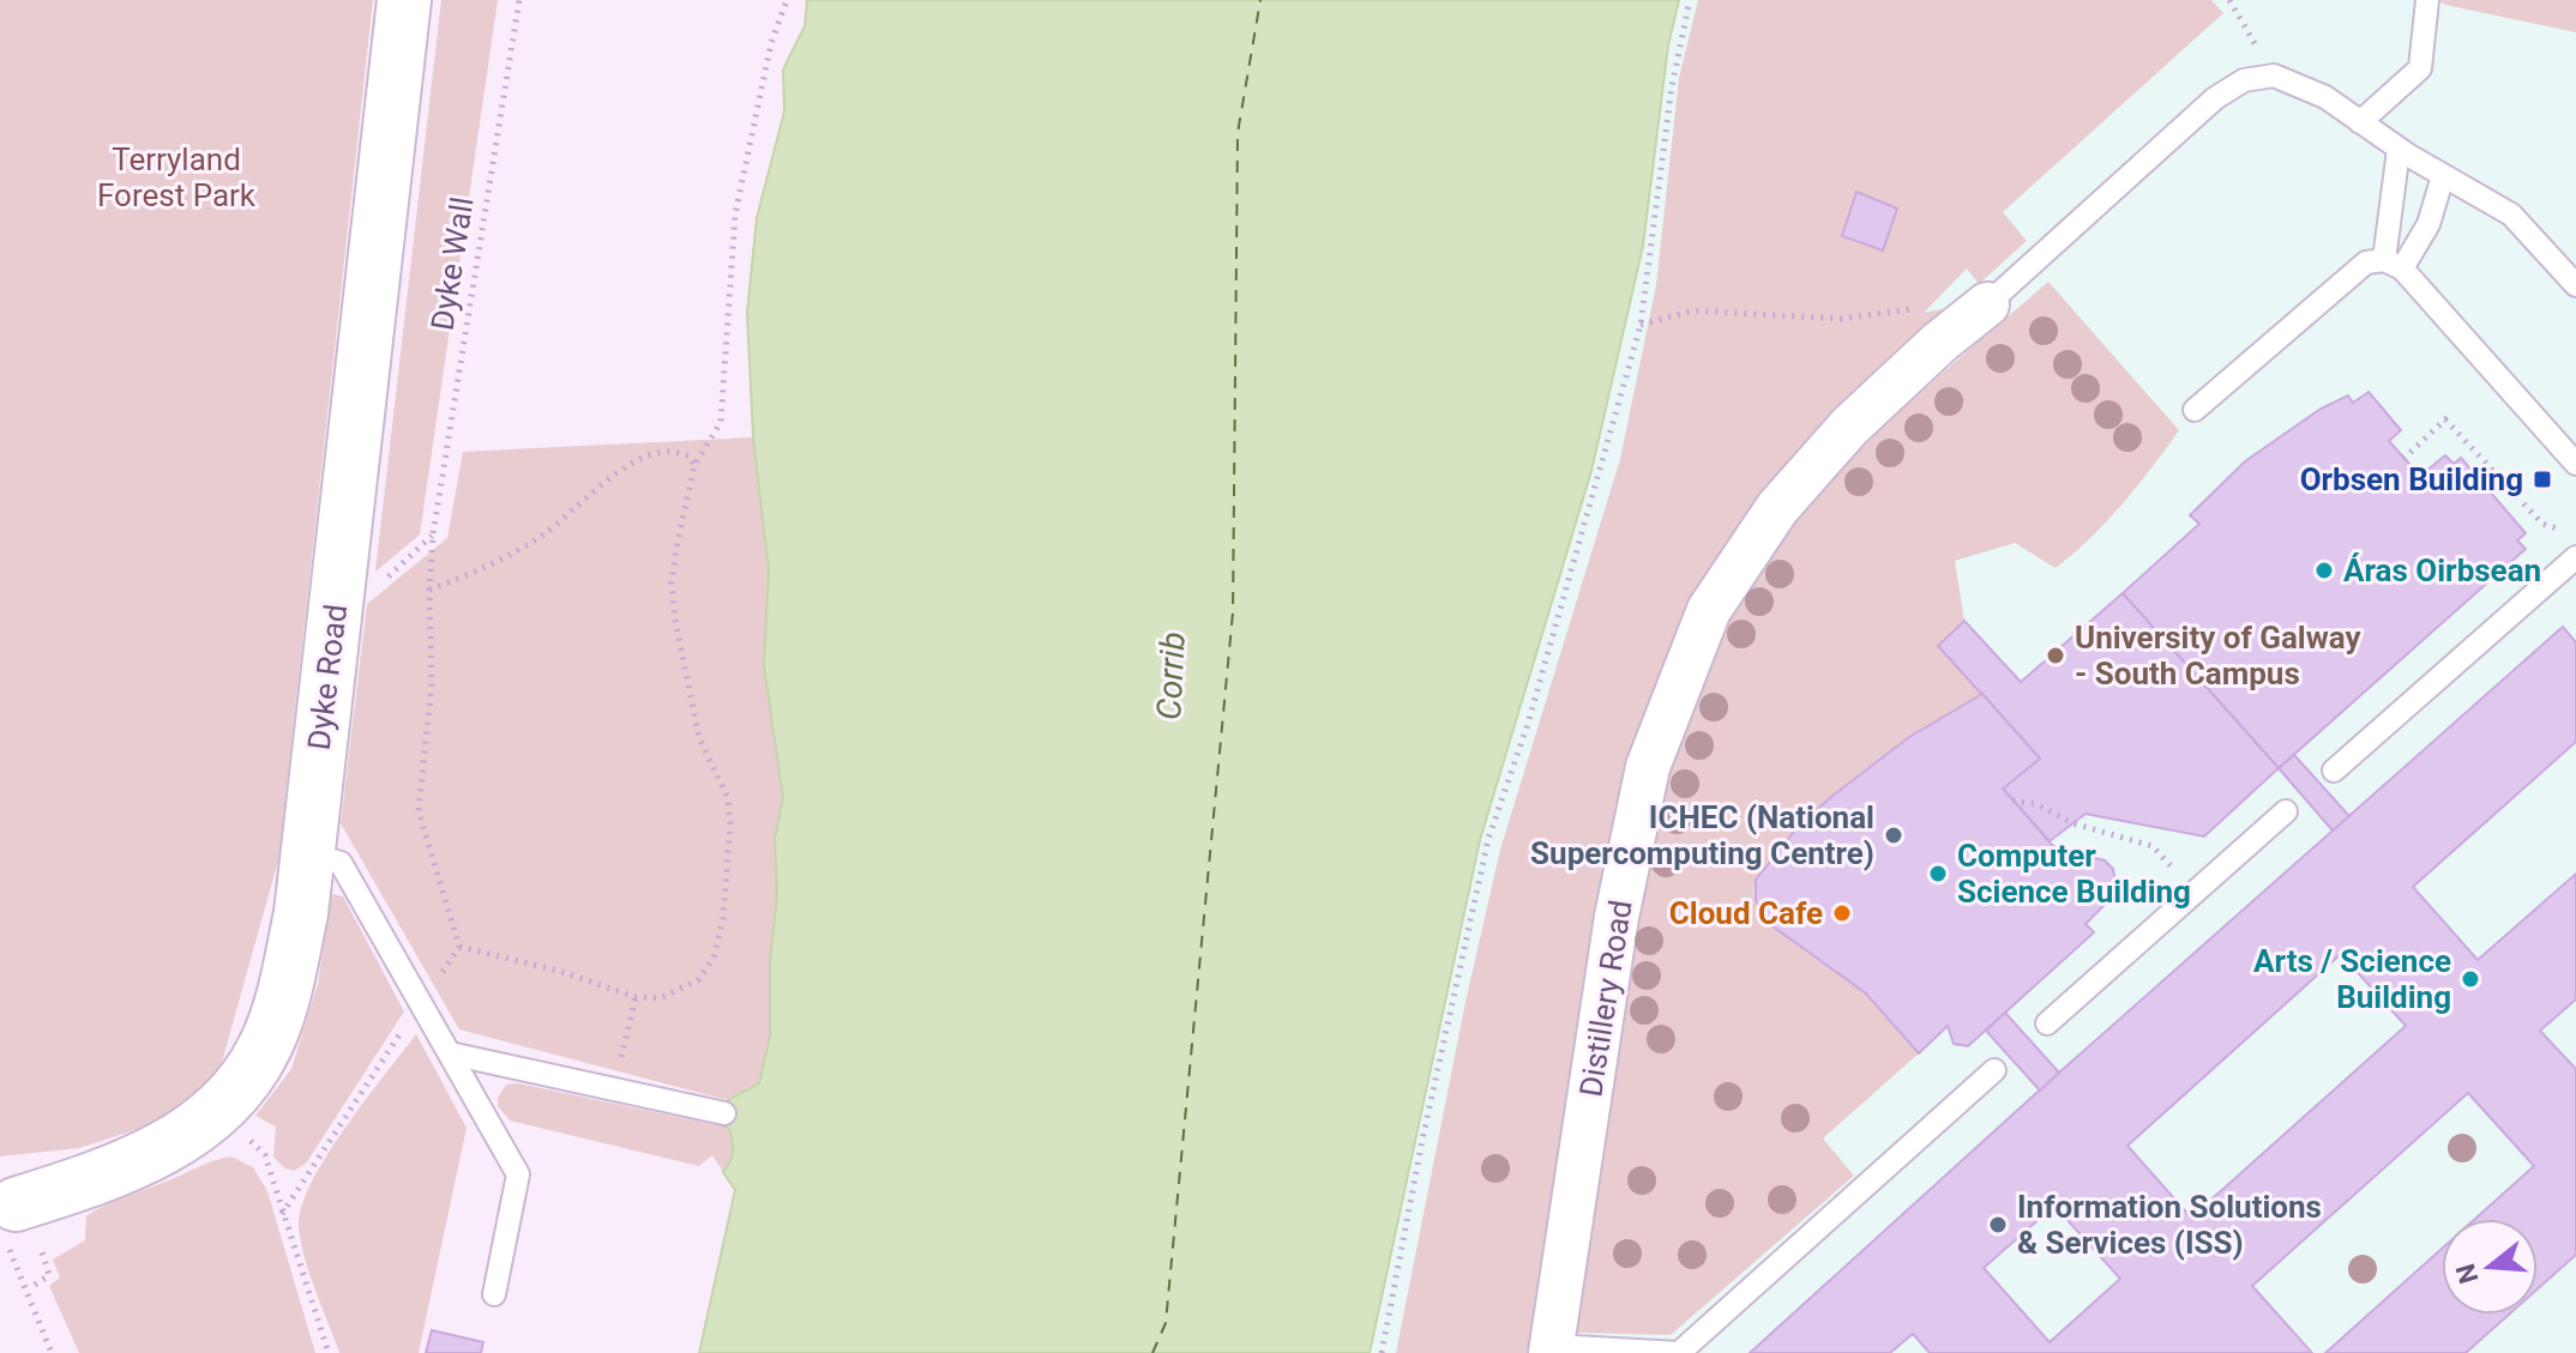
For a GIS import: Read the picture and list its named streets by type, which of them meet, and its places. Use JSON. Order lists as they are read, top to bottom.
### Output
{
  "streets": {
    "street": ["Dyke Road", "Distillery Road"],
    "path": ["Dyke Wall"]
  },
  "water": ["Corrib"],
  "parks": ["Terryland Forest Park"],
  "places": {
    "transit": ["Orbsen Building"],
    "other": [
      "Áras Oirbsean",
      "University of Galway - South Campus",
      "ICHEC (National Supercomputing Centre)",
      "Computer Science Building",
      "Cloud Cafe",
      "Arts / Science Building",
      "Information Solutions & Services (ISS)"
    ]
  },
  "north": "left"
}
